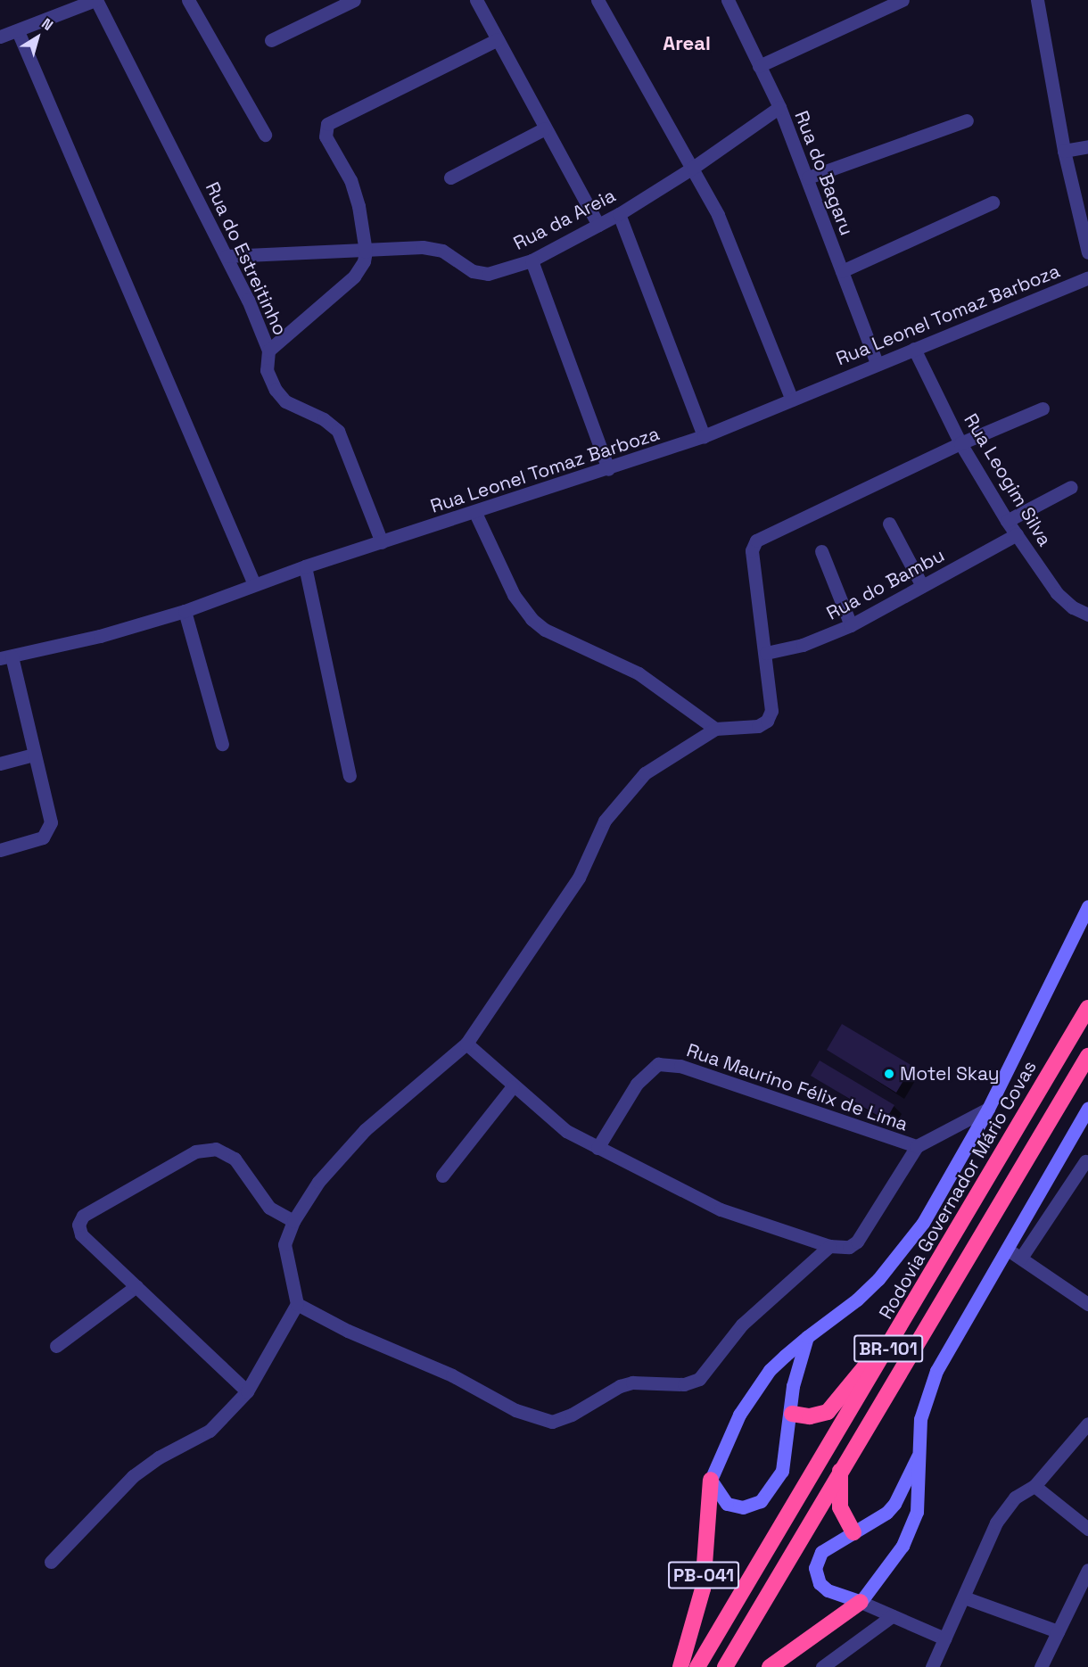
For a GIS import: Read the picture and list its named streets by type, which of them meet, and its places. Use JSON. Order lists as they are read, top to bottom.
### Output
{
  "streets": {
    "highway": ["Rodovia Governador Mário Covas", "BR-101", "PB-041"],
    "street": [
      "Rua do Bagaru",
      "Rua da Areia",
      "Rua do Estreitinho",
      "Rua Leonel Tomaz Barboza",
      "Rua Leogim Silva",
      "Rua do Bambu",
      "Rua Maurino Félix de Lima"
    ]
  },
  "crossings": [
    ["Rua do Bagaru", "Rua da Areia"],
    ["Rua do Bagaru", "Rua Leonel Tomaz Barboza"],
    ["Rua da Areia", "Rua do Estreitinho"],
    ["Rua do Estreitinho", "Rua Leonel Tomaz Barboza"],
    ["Rua Leonel Tomaz Barboza", "Rua Leogim Silva"],
    ["Rua Leogim Silva", "Rua do Bambu"],
    ["Rua Maurino Félix de Lima", "PB-041"]
  ],
  "districts": ["Areal"],
  "places": ["Motel Skay"],
  "north": "top right"
}
